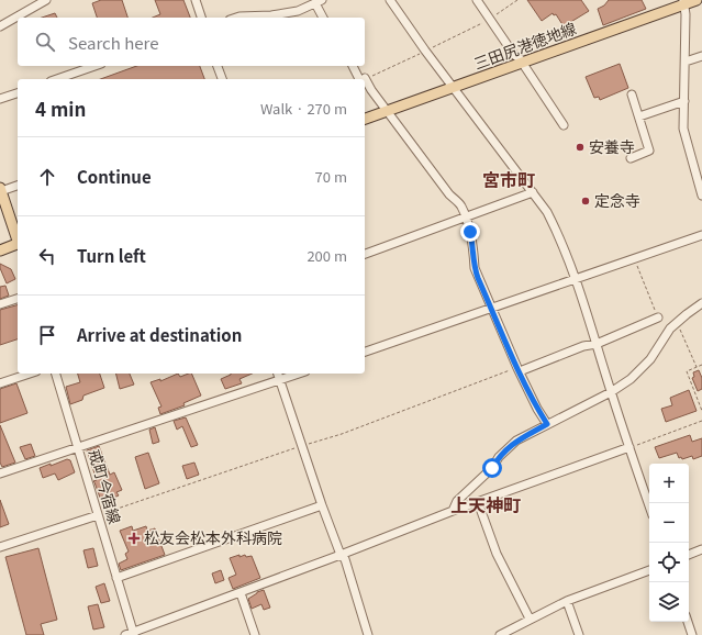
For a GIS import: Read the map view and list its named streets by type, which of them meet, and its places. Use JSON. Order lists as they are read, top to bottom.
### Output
{
  "streets": {
    "main road": ["三田尻港徳地線"],
    "street": ["戒町今宿線"]
  },
  "districts": ["宮市町", "上天神町"],
  "places": {
    "other": ["安養寺", "定念寺"],
    "health": ["松友会松本外科病院"]
  },
  "page": {
    "search": "Search here",
    "heading": ["4 min", "Walk · 270 m"],
    "list": [
      ["Continue", "70 m"],
      ["Turn left", "200 m"],
      "Arrive at destination"
    ],
    "map_buttons": ["+", "−"]
  }
}
